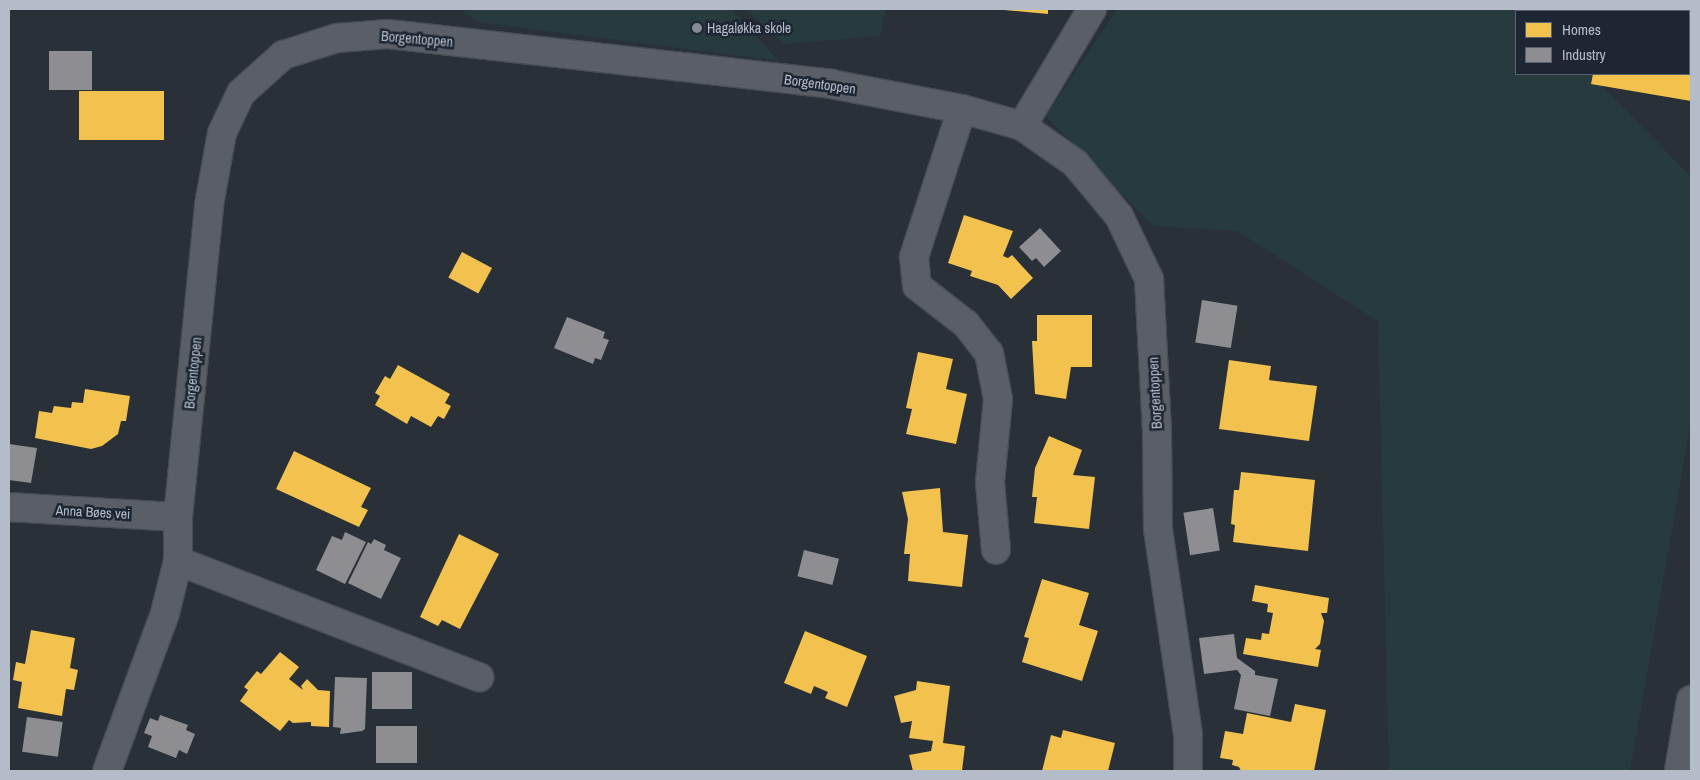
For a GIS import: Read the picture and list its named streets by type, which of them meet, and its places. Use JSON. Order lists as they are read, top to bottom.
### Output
{
  "streets": {
    "street": ["Borgentoppen", "Anna Bøes vei"]
  },
  "crossings": [
    ["Borgentoppen", "Anna Bøes vei"]
  ],
  "places": ["Hagaløkka skole"],
  "legend": ["Homes", "Industry"]
}
